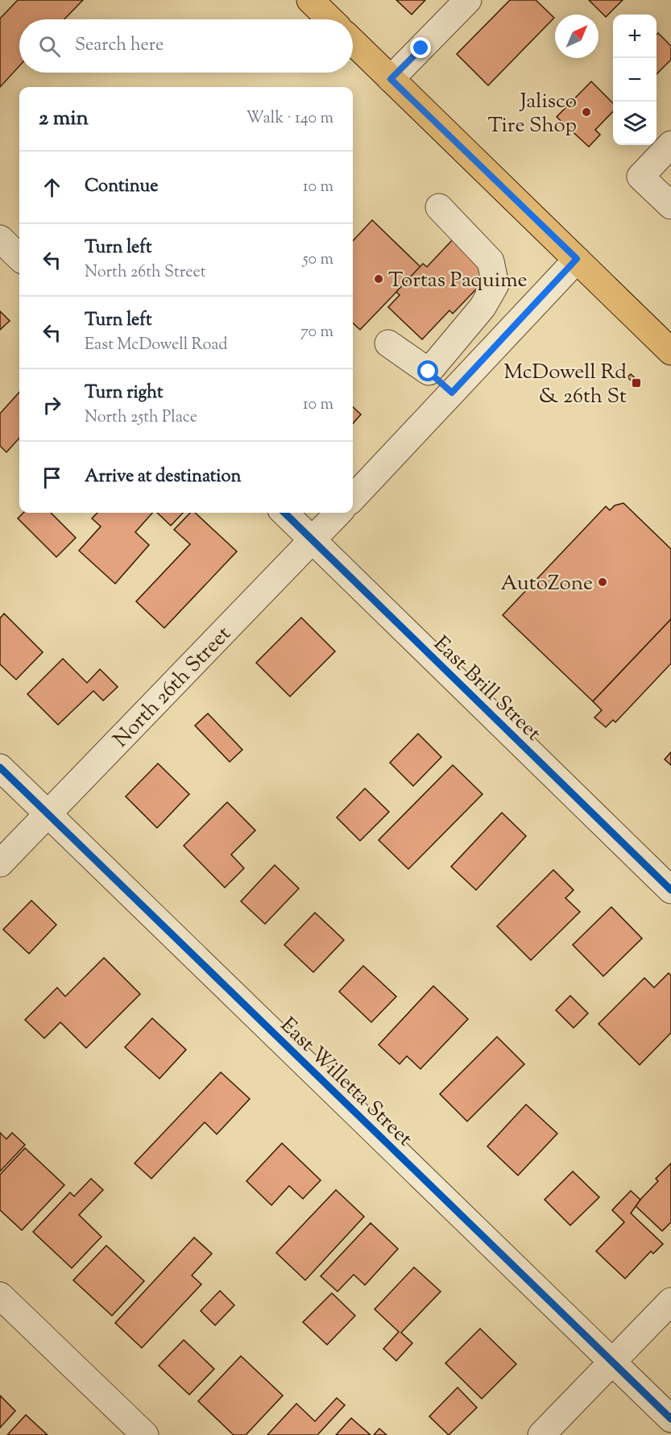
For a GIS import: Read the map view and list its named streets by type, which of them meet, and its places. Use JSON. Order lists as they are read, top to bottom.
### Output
{
  "streets": {
    "street": ["North 26th Street", "East Brill Street", "East Willetta Street"]
  },
  "crossings": [
    ["North 26th Street", "East Brill Street"],
    ["North 26th Street", "East Willetta Street"]
  ],
  "places": {
    "other": ["Jalisco Tire Shop", "Tortas Paquime", "AutoZone"],
    "transit": ["McDowell Rd & 26th St"]
  },
  "north": "top right",
  "page": {
    "map_buttons": ["+", "−"],
    "search": "Search here",
    "heading": ["2 min", "Walk · 140 m"],
    "list": [
      ["Continue", "10 m"],
      ["Turn left", "North 26th Street", "50 m"],
      ["Turn left", "East McDowell Road", "70 m"],
      ["Turn right", "North 25th Place", "10 m"],
      "Arrive at destination"
    ]
  }
}
